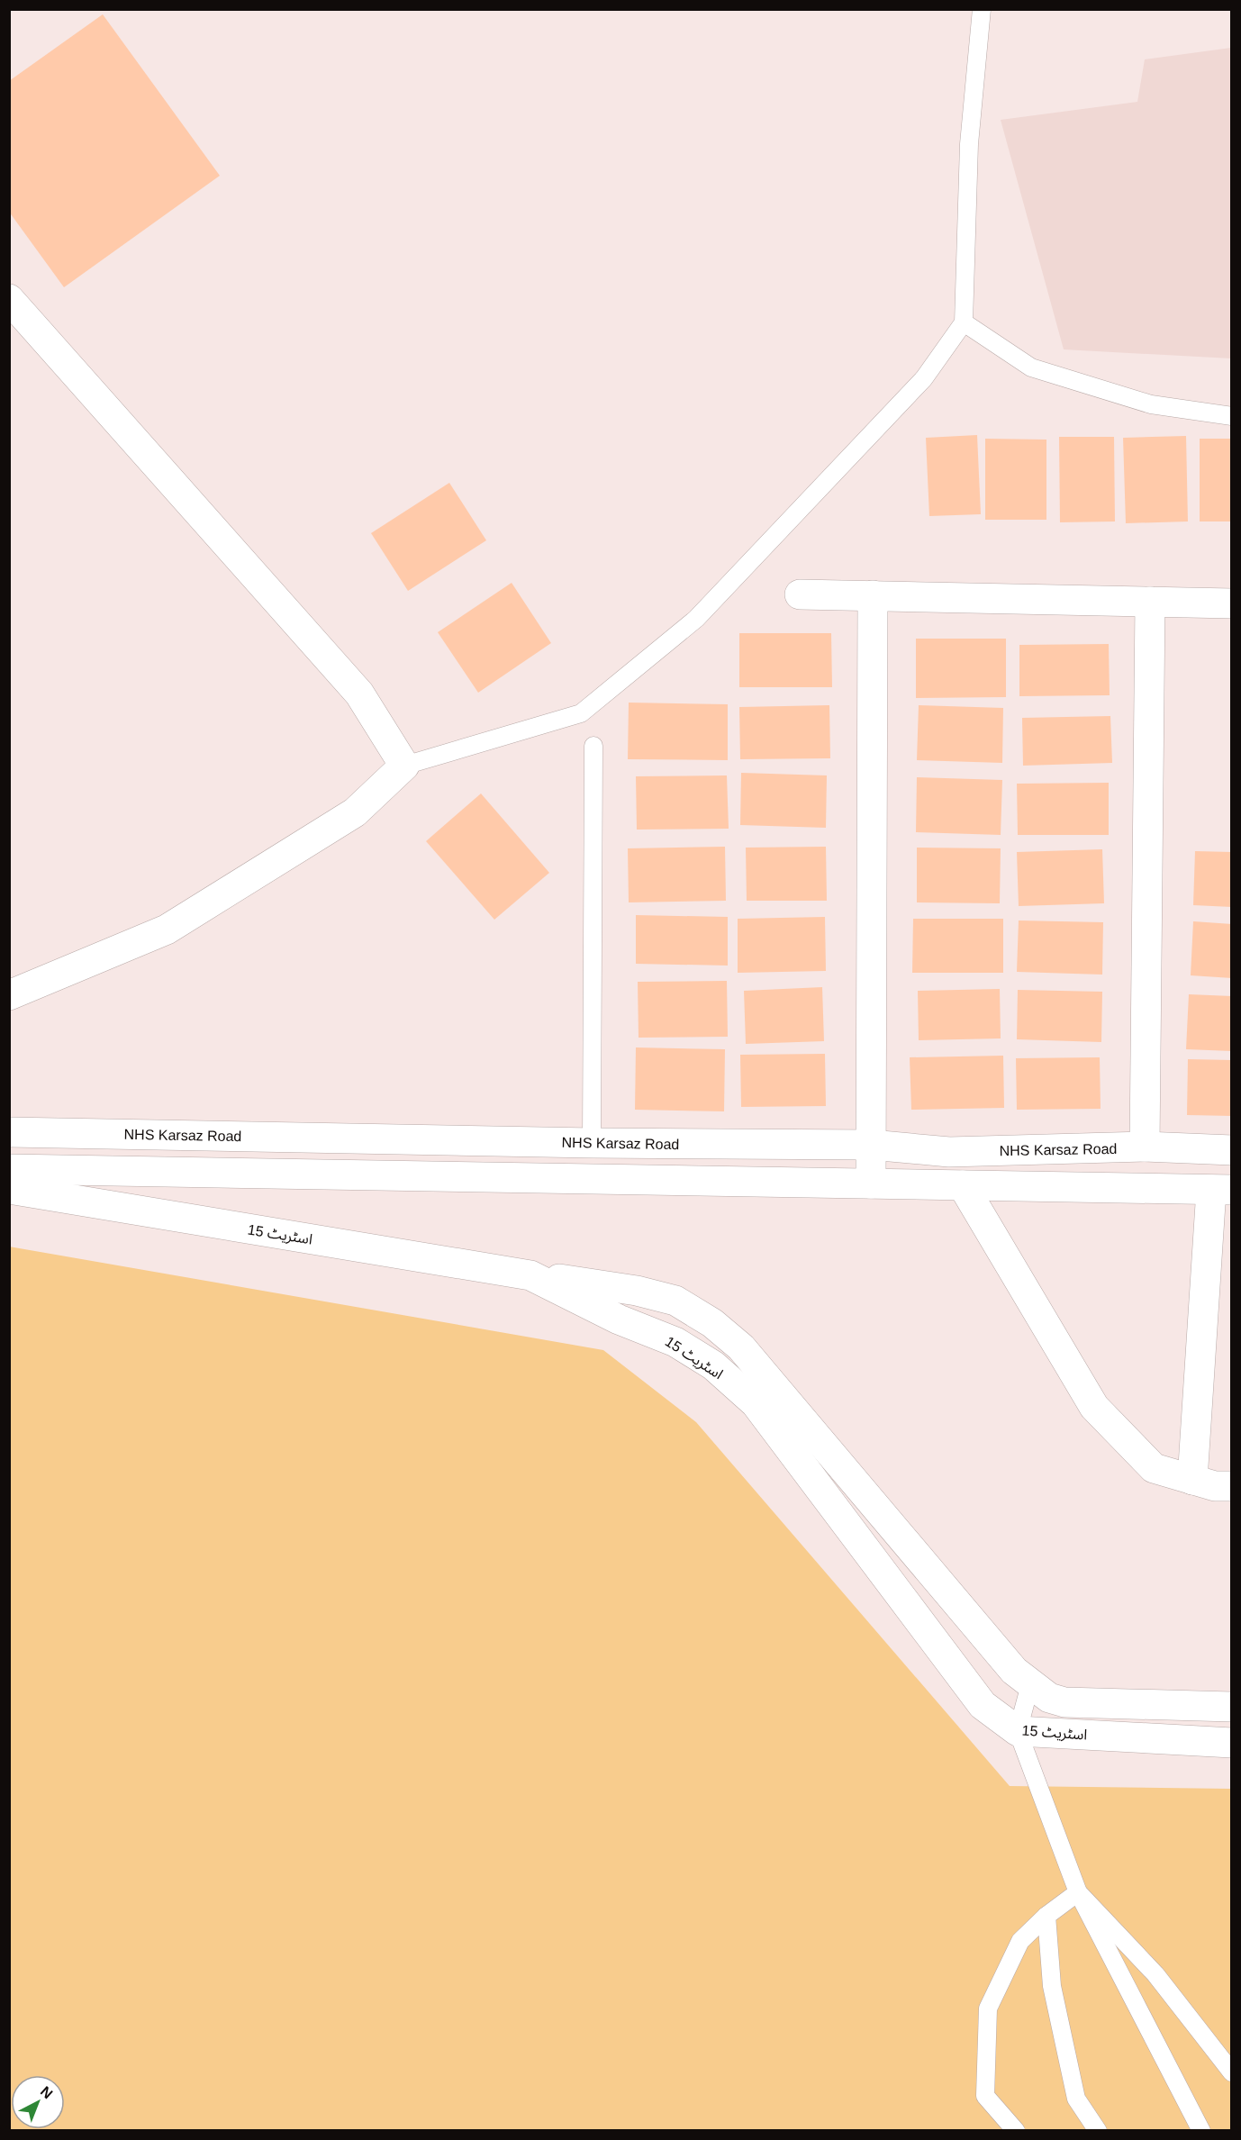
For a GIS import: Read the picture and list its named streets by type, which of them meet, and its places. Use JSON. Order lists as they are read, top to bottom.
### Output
{
  "streets": {
    "street": ["NHS Karsaz Road", "اسٹریٹ 15"]
  },
  "north": "top right"
}
